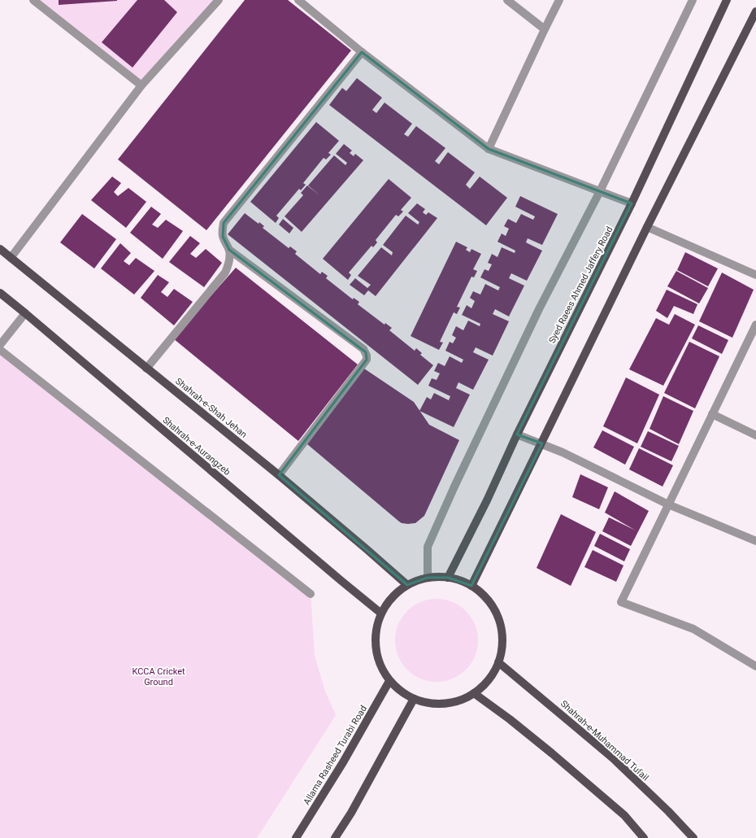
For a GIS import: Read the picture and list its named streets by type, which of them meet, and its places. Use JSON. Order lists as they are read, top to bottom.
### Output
{
  "streets": {
    "main road": [
      "Syed Raees Ahmed Jaffery Road",
      "Shahrah-e-Shah Jehan",
      "Shahrah-e-Aurangzeb",
      "Shahrah-e-Muhammad Tufail",
      "Allama Rasheed Turabi Road"
    ]
  },
  "parks": ["KCCA Cricket Ground"]
}
